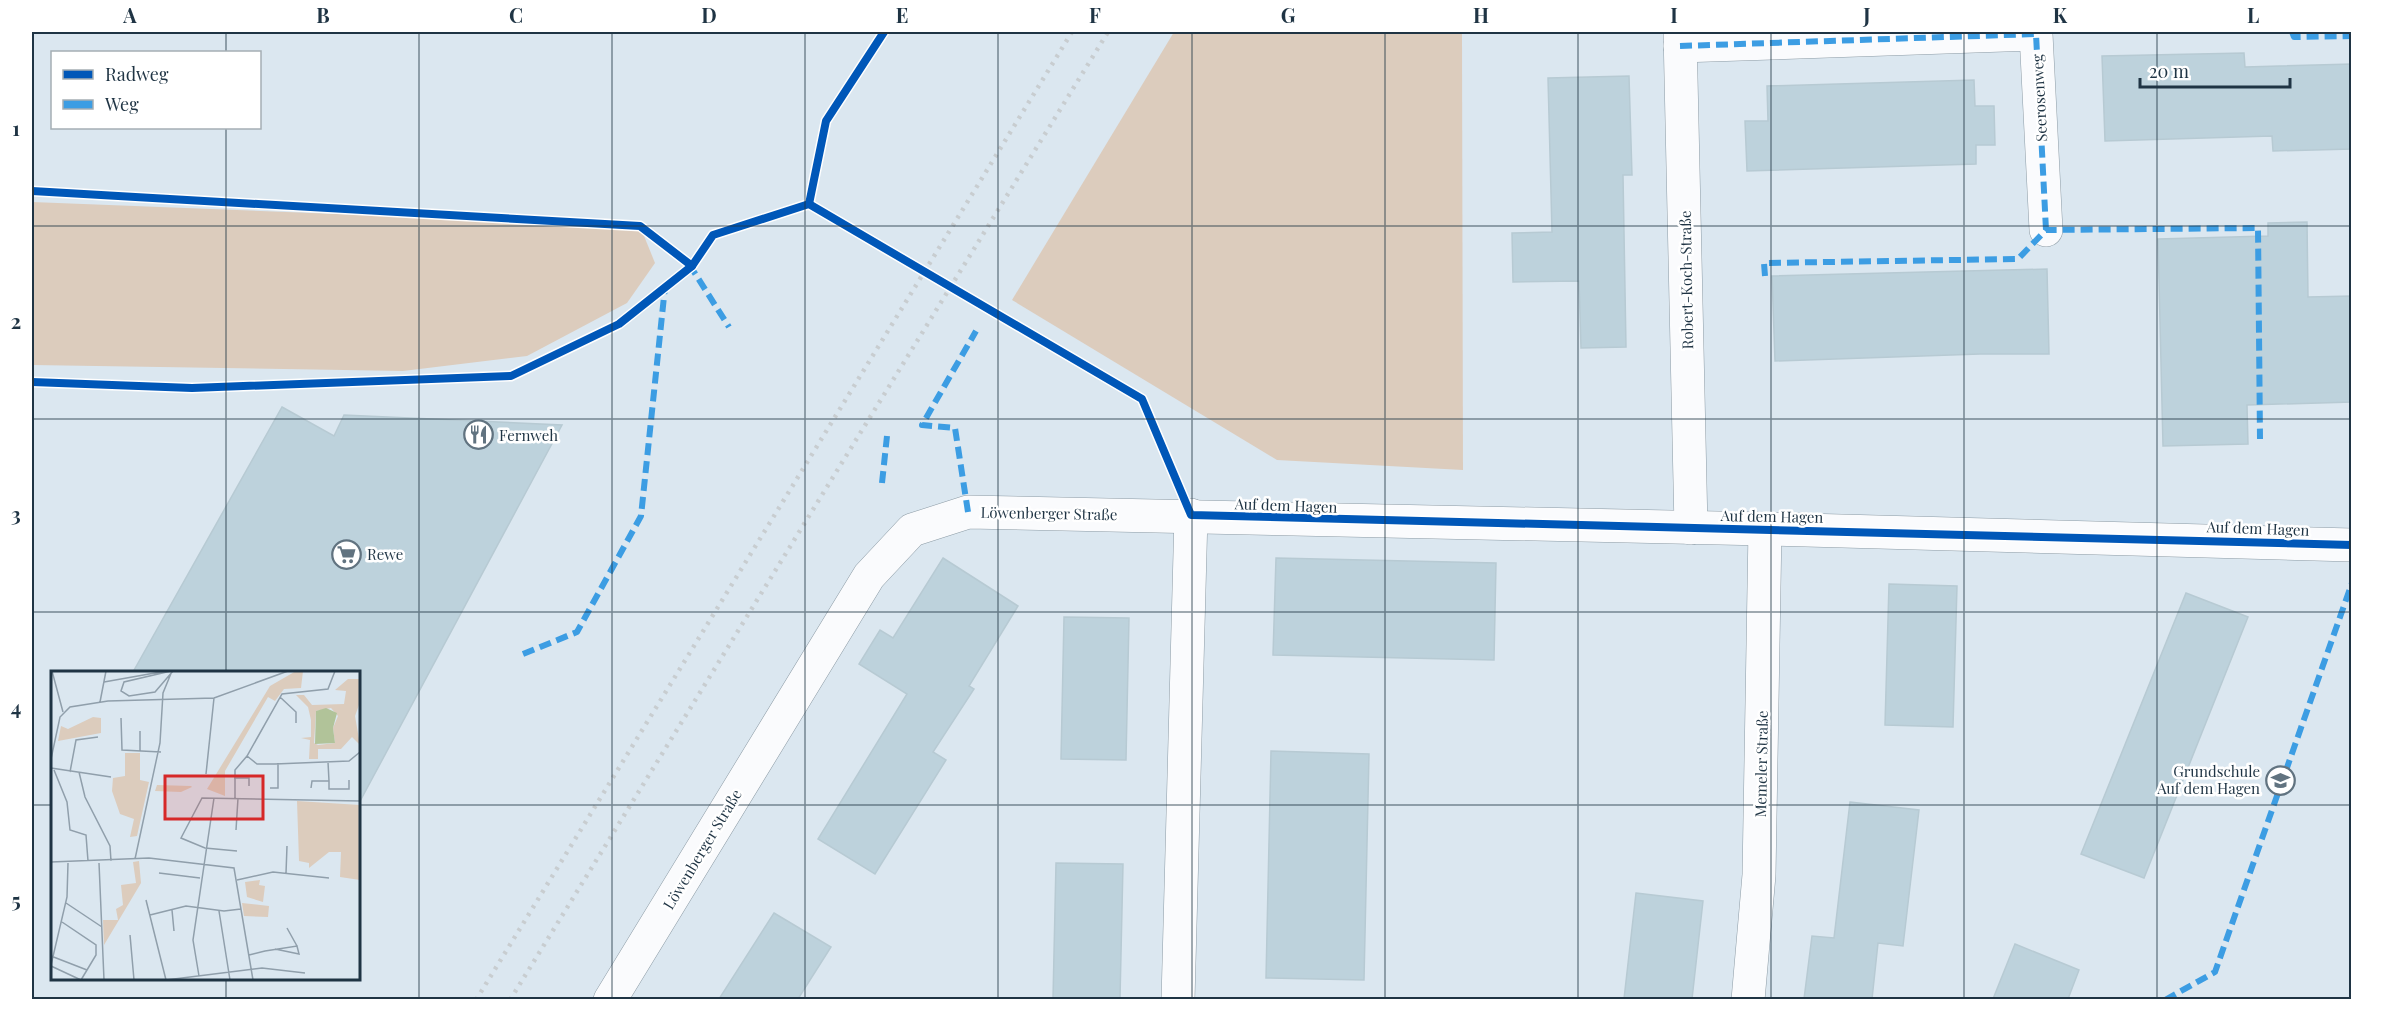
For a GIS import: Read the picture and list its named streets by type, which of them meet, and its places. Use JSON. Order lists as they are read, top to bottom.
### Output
{
  "streets": {
    "street": [
      "Seerosenweg",
      "Robert-Koch-Straße",
      "Auf dem Hagen",
      "Löwenberger Straße",
      "Memeler Straße"
    ]
  },
  "crossings": [
    ["Seerosenweg", "Robert-Koch-Straße"],
    ["Robert-Koch-Straße", "Auf dem Hagen"],
    ["Auf dem Hagen", "Löwenberger Straße"],
    ["Auf dem Hagen", "Memeler Straße"]
  ],
  "places": {
    "restaurant": ["Fernweh"],
    "supermarket": ["Rewe"],
    "school or university": ["Grundschule Auf dem Hagen"]
  },
  "legend": ["Radweg", "Weg"],
  "scale_bar": "20 m",
  "grid": {
    "columns": [
      "A",
      "B",
      "C",
      "D",
      "E",
      "F",
      "G",
      "H",
      "I",
      "J",
      "K",
      "L"
    ],
    "rows": [
      "1",
      "2",
      "3",
      "4",
      "5"
    ]
  }
}
